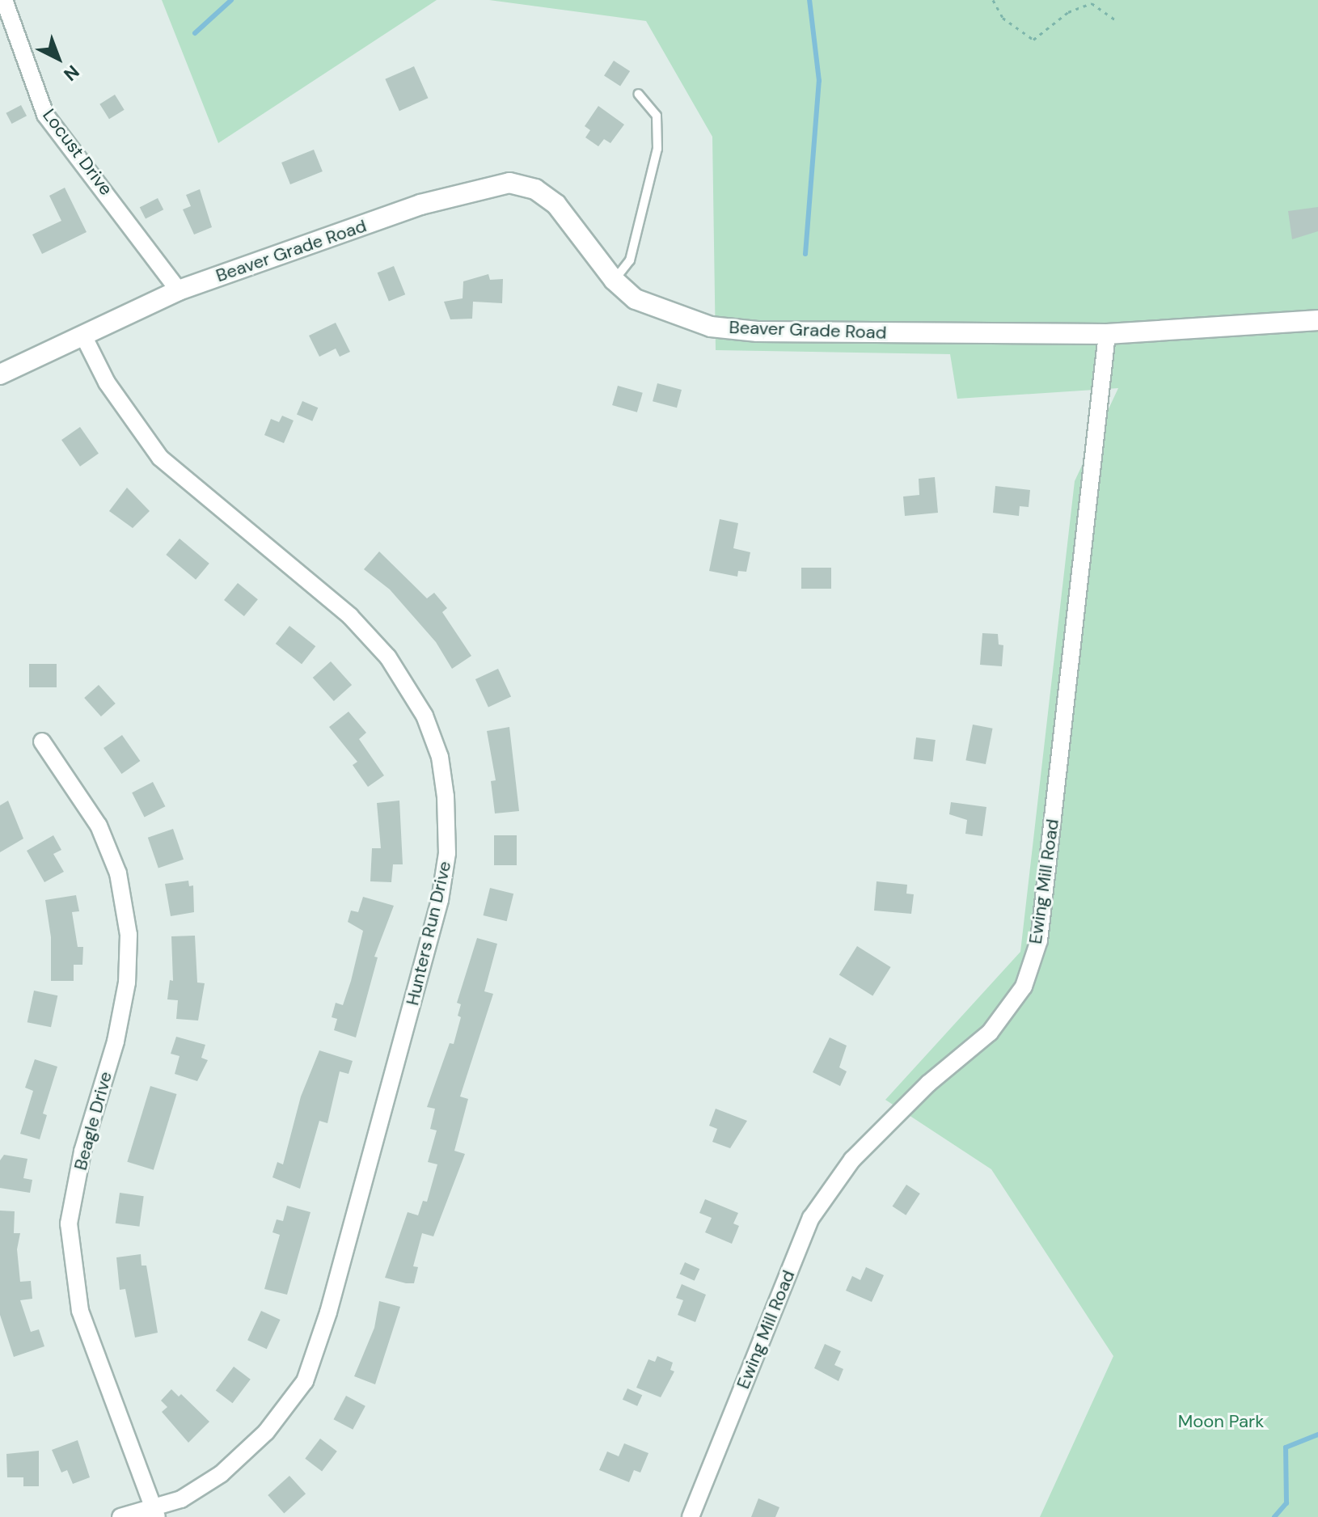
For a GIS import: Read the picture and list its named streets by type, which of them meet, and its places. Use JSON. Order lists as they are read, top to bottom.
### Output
{
  "streets": {
    "main road": ["Beaver Grade Road"],
    "street": [
      "Locust Drive",
      "Ewing Mill Road",
      "Hunters Run Drive",
      "Beagle Drive"
    ]
  },
  "crossings": [
    ["Locust Drive", "Beaver Grade Road"],
    ["Beaver Grade Road", "Ewing Mill Road"],
    ["Beaver Grade Road", "Hunters Run Drive"],
    ["Hunters Run Drive", "Beagle Drive"]
  ],
  "parks": ["Moon Park"],
  "north": "bottom right"
}
